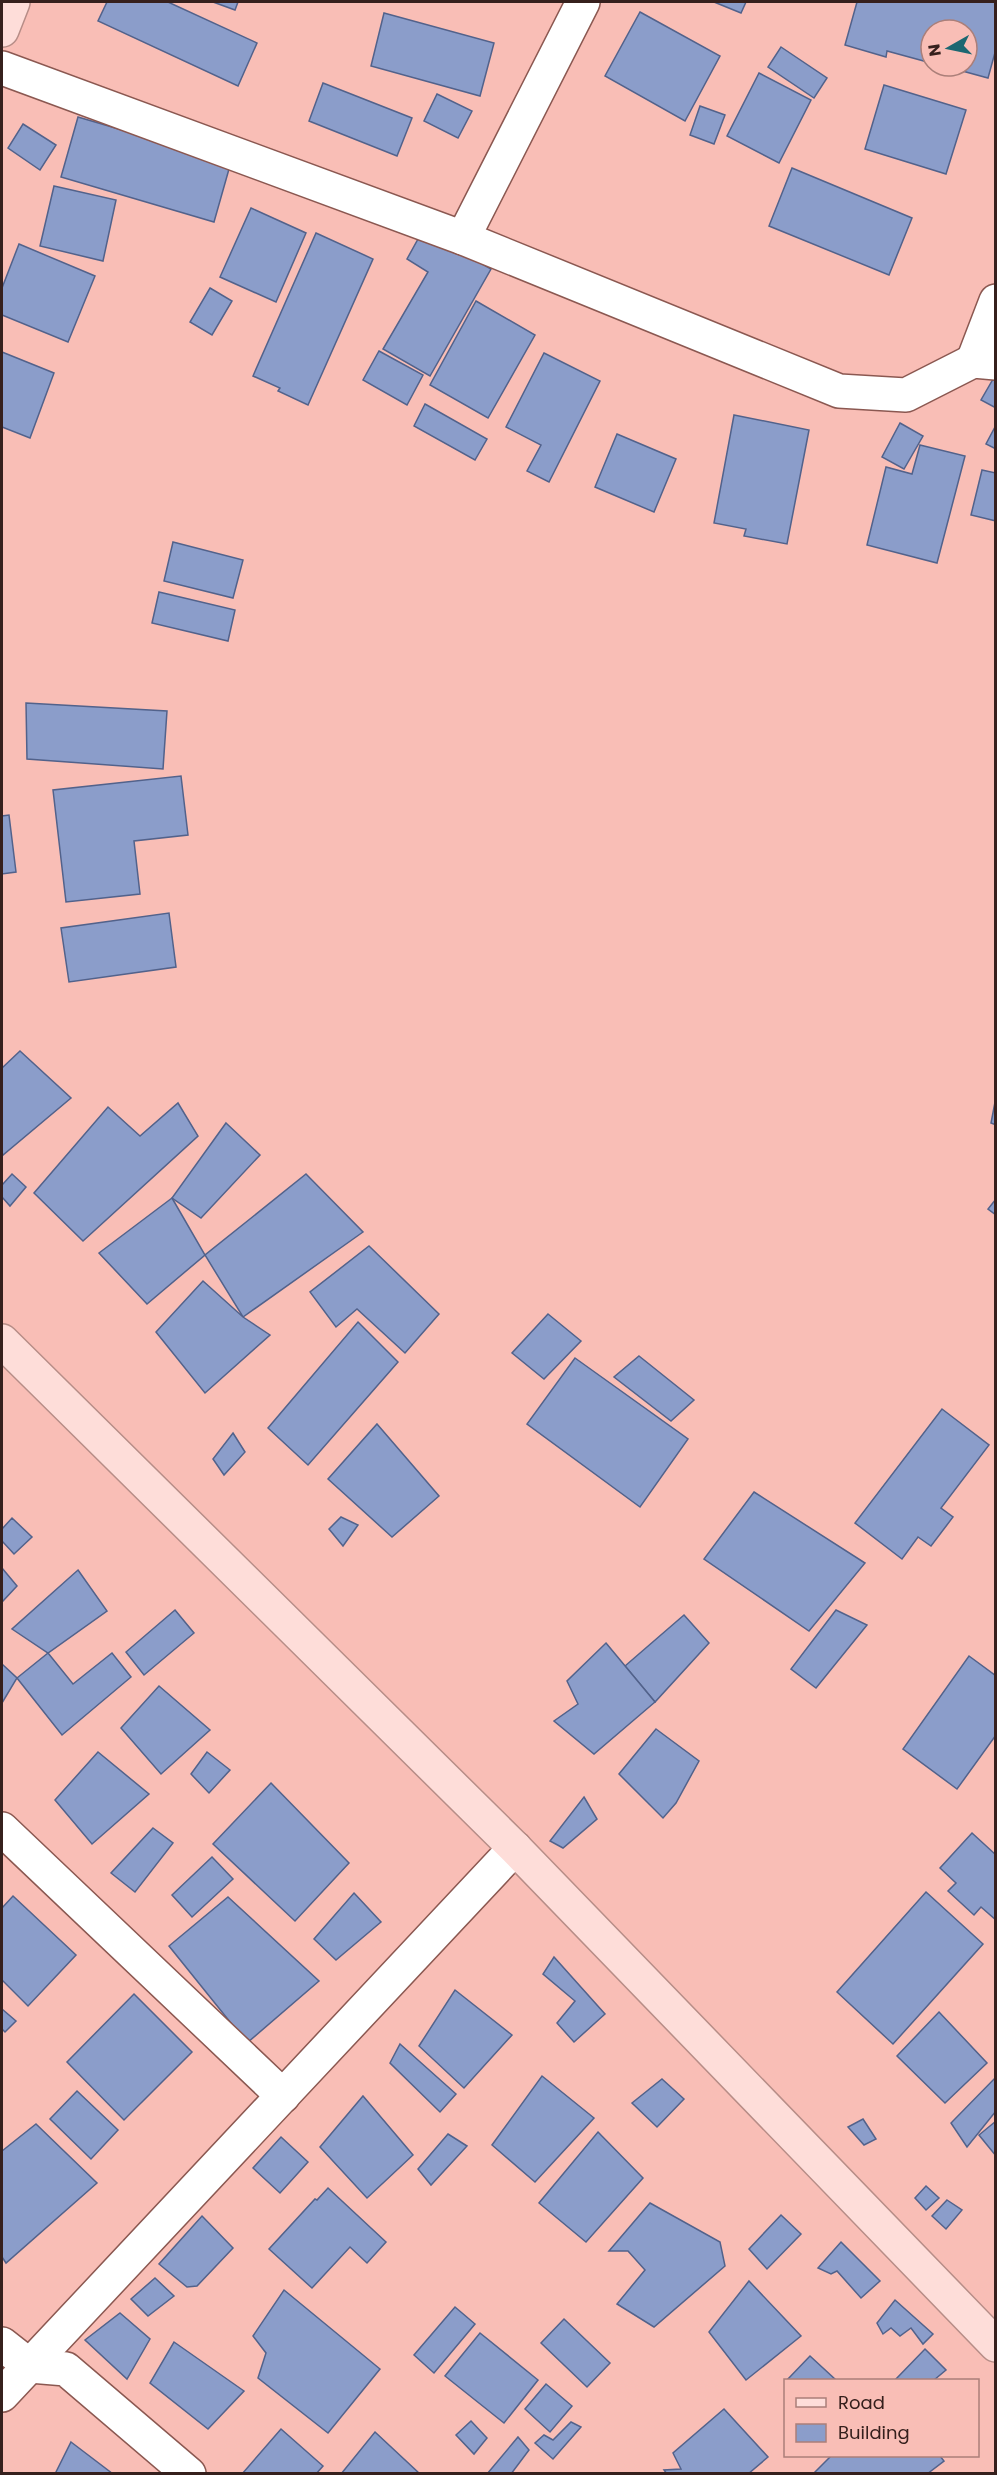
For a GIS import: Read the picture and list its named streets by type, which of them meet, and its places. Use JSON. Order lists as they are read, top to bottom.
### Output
{
  "legend": ["Road", "Building"],
  "north": "left"
}
